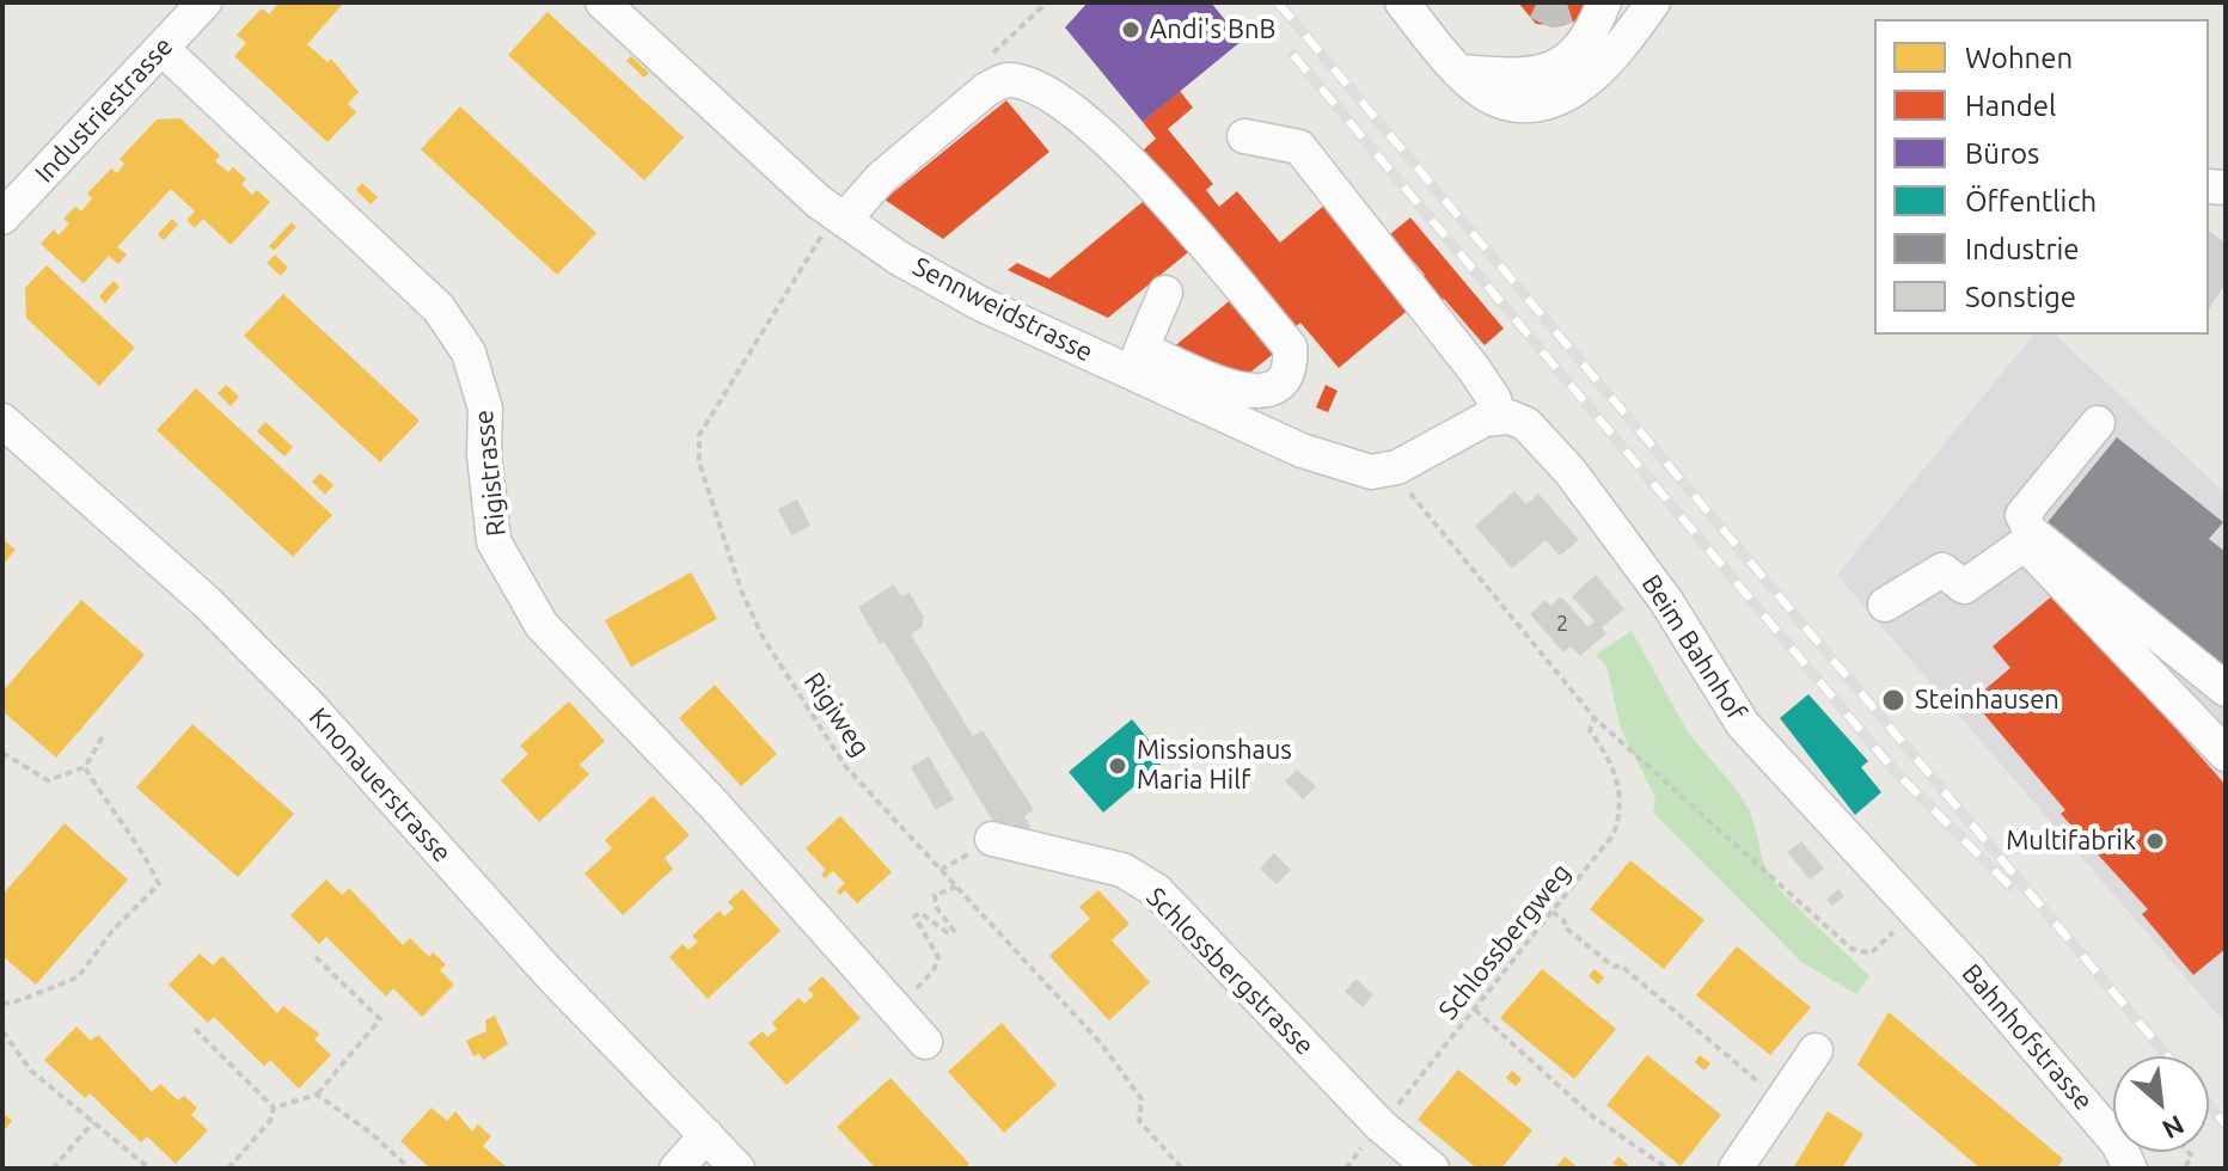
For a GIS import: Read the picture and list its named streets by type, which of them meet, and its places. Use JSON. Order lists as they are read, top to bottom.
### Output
{
  "streets": {
    "street": [
      "Industriestrasse",
      "Sennweidstrasse",
      "Rigistrasse",
      "Beim Bahnhof",
      "Knonauerstrasse",
      "Schlossbergstrasse",
      "Bahnhofstrasse"
    ],
    "path": ["Rigiweg", "Schlossbergweg"]
  },
  "crossings": [
    ["Industriestrasse", "Rigistrasse"],
    ["Sennweidstrasse", "Beim Bahnhof"],
    ["Sennweidstrasse", "Rigiweg"],
    ["Beim Bahnhof", "Bahnhofstrasse"],
    ["Schlossbergweg", "Schlossbergstrasse"]
  ],
  "places": [
    "Andi's BnB",
    "Steinhausen",
    "Missionshaus Maria Hilf",
    "Multifabrik"
  ],
  "house_numbers": ["2"],
  "legend": [
    "Wohnen",
    "Handel",
    "Büros",
    "Öffentlich",
    "Industrie",
    "Sonstige"
  ],
  "north": "bottom right"
}
